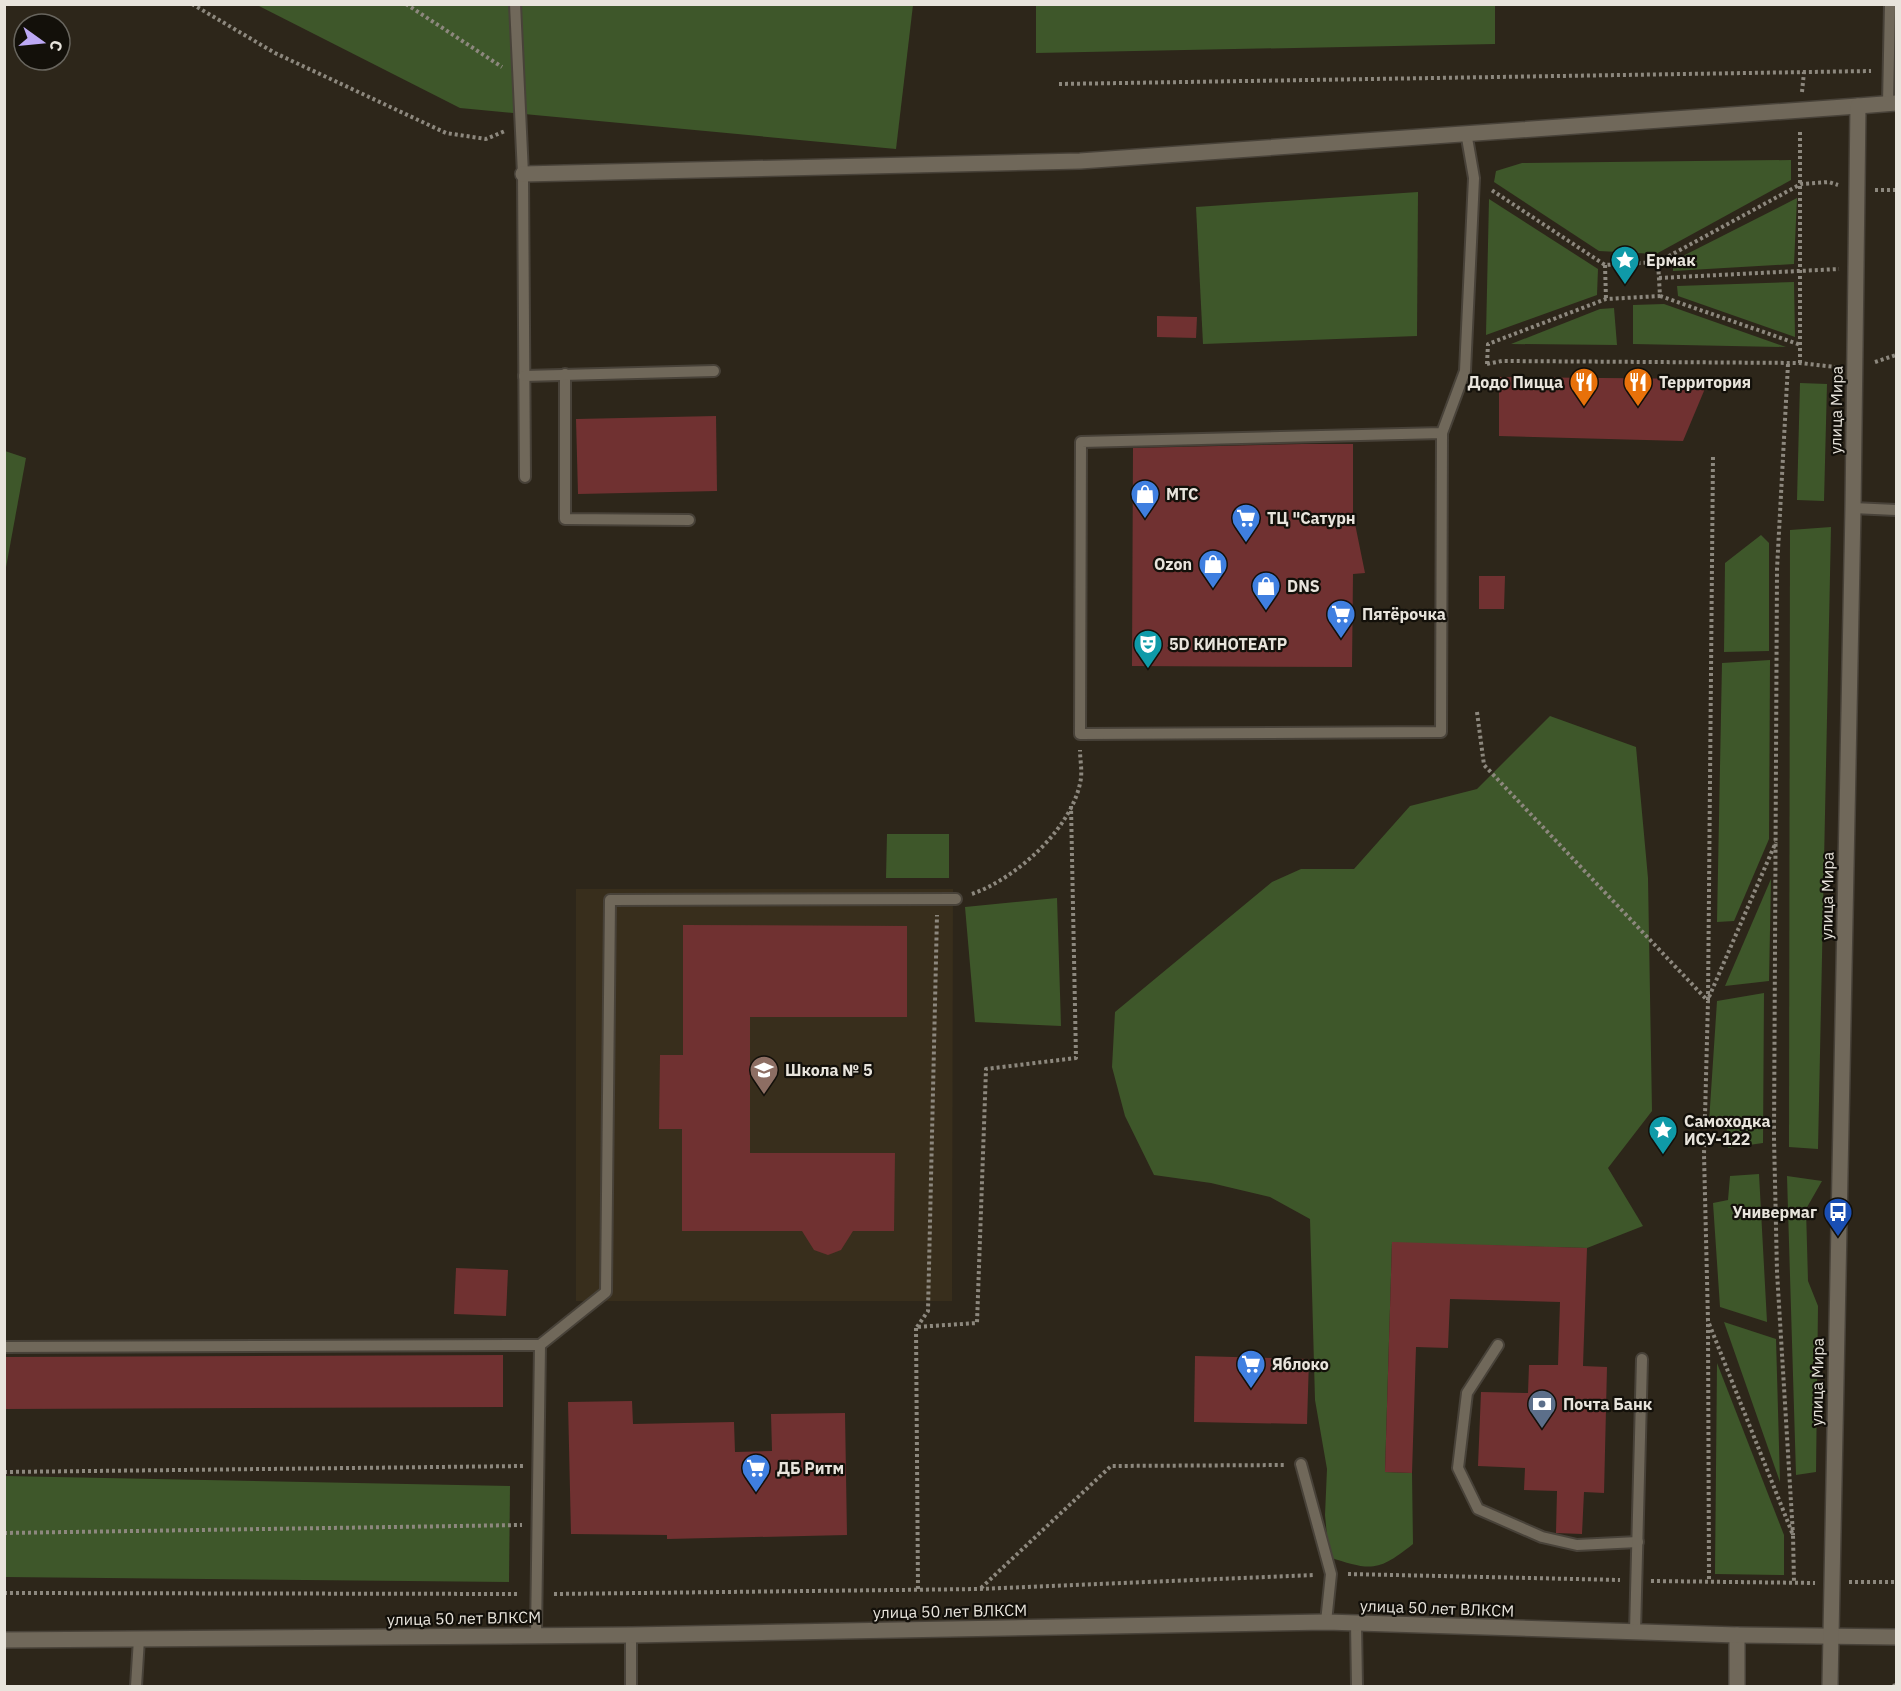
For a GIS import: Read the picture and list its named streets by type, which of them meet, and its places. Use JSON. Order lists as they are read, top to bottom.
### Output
{
  "streets": {
    "street": ["улица Мира", "улица 50 лет ВЛКСМ"]
  },
  "crossings": [
    ["улица Мира", "улица 50 лет ВЛКСМ"]
  ],
  "places": {
    "place": ["Ермак", "Самоходка ИСУ-122"],
    "restaurant": ["Додо Пицца", "Территория"],
    "shop": ["МТС", "Ozon", "DNS"],
    "supermarket": [
      "ТЦ \"Сатурн",
      "Пятёрочка",
      "Яблоко",
      "ДБ Ритм"
    ],
    "theatre": ["5D КИНОТЕАТР"],
    "school or university": ["Школа № 5"],
    "bus stop": ["Универмаг"],
    "bank": ["Почта Банк"]
  },
  "north": "right"
}
